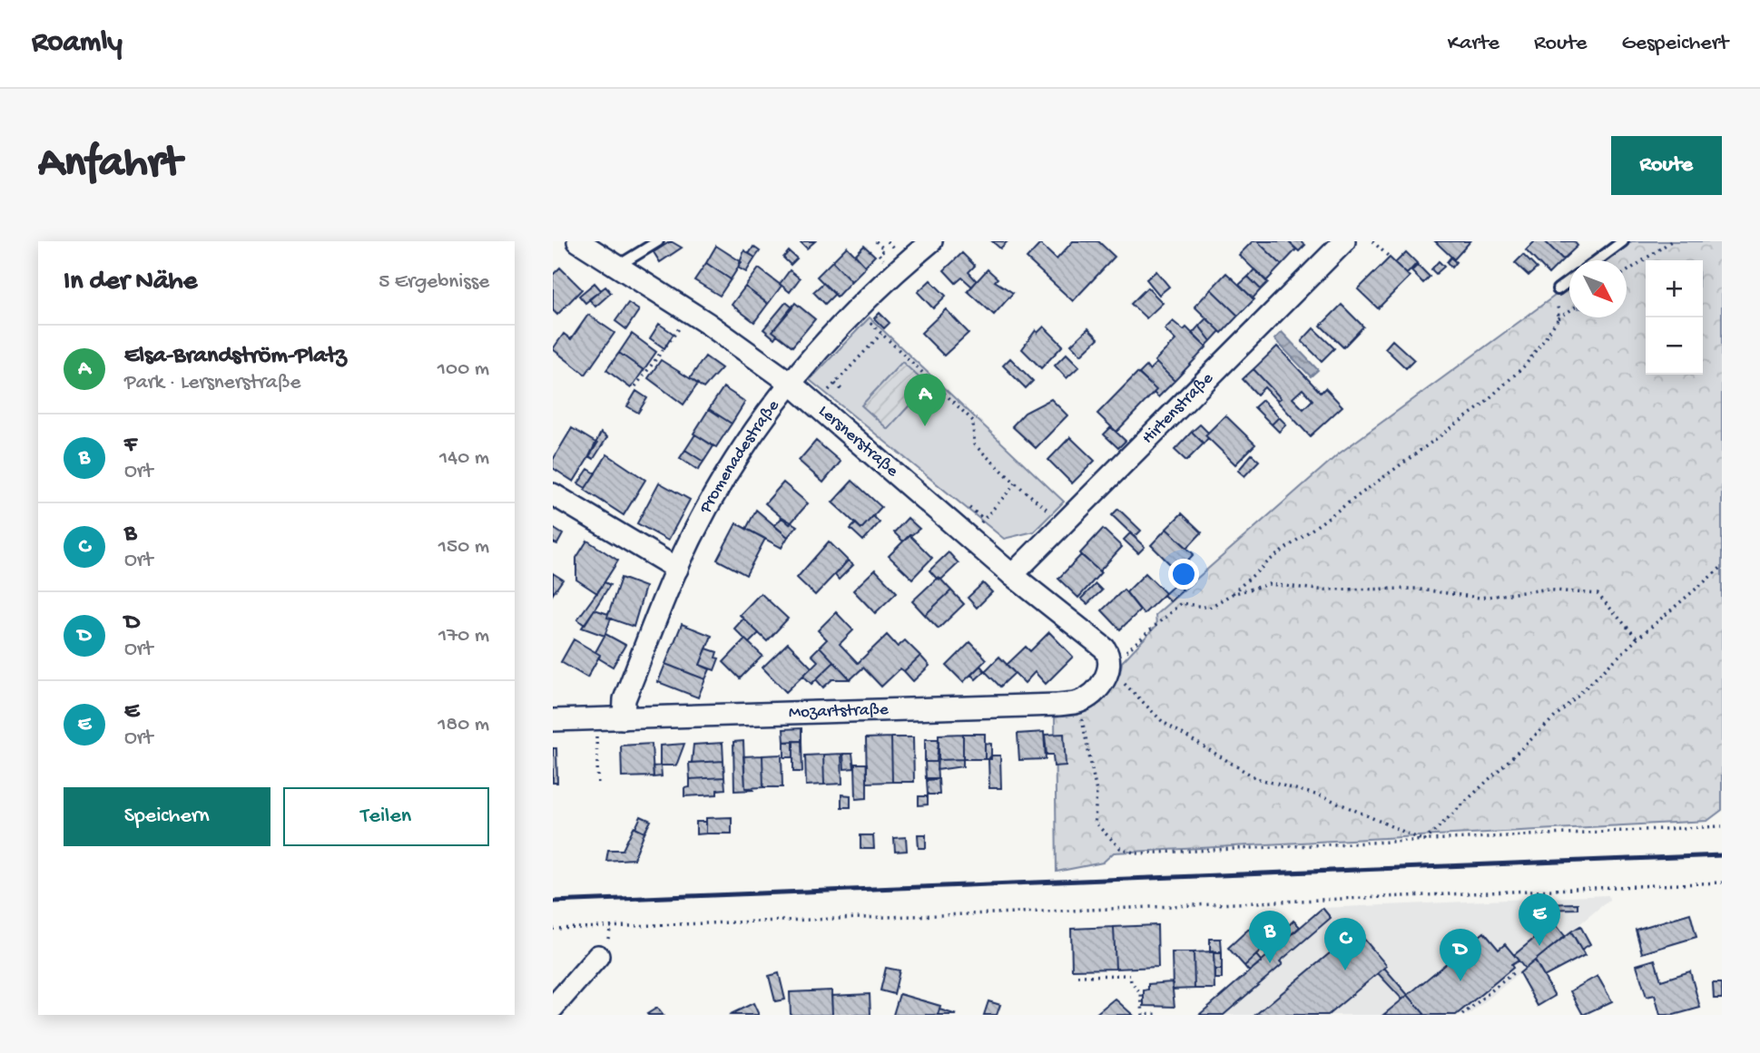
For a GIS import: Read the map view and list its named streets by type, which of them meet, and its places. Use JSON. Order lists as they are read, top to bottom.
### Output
{
  "streets": {
    "street": [
      "Hirtenstraße",
      "Lersnerstraße",
      "Promenadestraße",
      "Mozartstraße"
    ]
  },
  "crossings": [
    ["Hirtenstraße", "Lersnerstraße"],
    ["Lersnerstraße", "Promenadestraße"],
    ["Promenadestraße", "Mozartstraße"]
  ],
  "north": "bottom right",
  "page": {
    "header": "Roamly",
    "nav": ["Karte", "Route", "Gespeichert"],
    "buttons": [
      "Route",
      ["Speichern", "Teilen"]
    ],
    "title": "Anfahrt",
    "heading": ["In der Nähe", "5 Ergebnisse"],
    "map_buttons": ["+", "−"],
    "list": [
      {
        "mark": "A",
        "name": "Elsa-Brandström-Platz",
        "note": "Park · Lersnerstraße",
        "value": "100 m"
      },
      {
        "mark": "B",
        "name": "F",
        "note": "Ort",
        "value": "140 m"
      },
      {
        "mark": "C",
        "name": "B",
        "note": "Ort",
        "value": "150 m"
      },
      {
        "mark": "D",
        "name": "D",
        "note": "Ort",
        "value": "170 m"
      },
      {
        "mark": "E",
        "name": "E",
        "note": "Ort",
        "value": "180 m"
      }
    ],
    "pins": [
      "A",
      "E",
      "B",
      "C",
      "D"
    ]
  }
}
